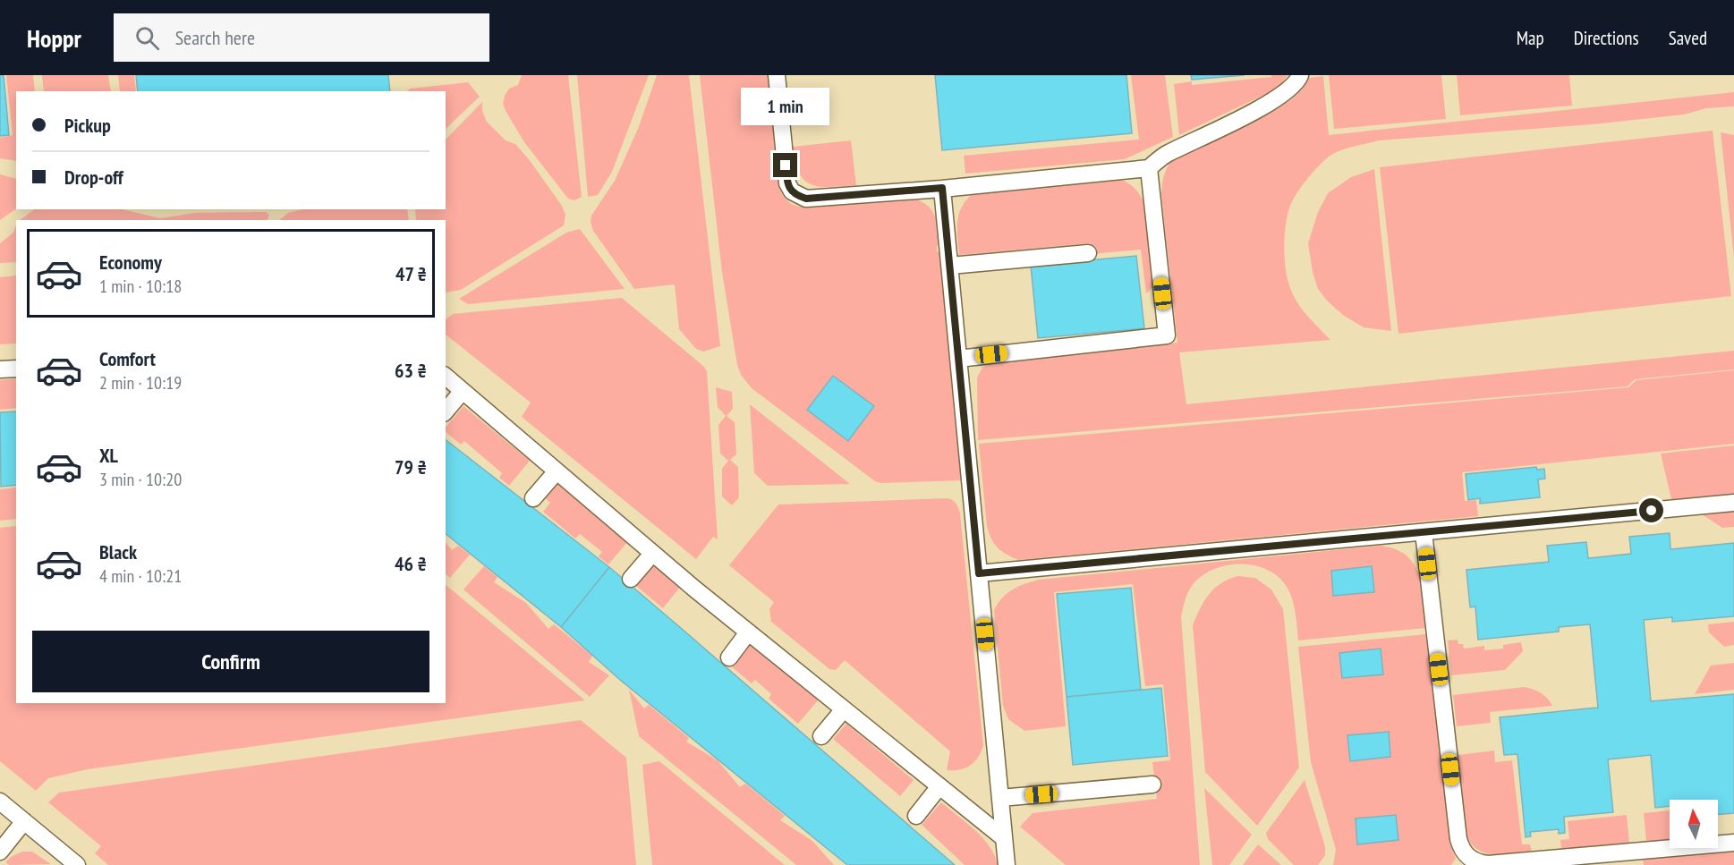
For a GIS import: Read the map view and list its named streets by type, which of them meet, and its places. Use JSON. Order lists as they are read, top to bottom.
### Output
{
  "north": "top",
  "page": {
    "header": "Hoppr",
    "search": "Search here",
    "nav": ["Map", "Directions", "Saved"],
    "bubble": "1 min",
    "banner": ["Pickup", "Drop-off"],
    "list": [
      {
        "name": "Economy",
        "note": "1 min · 10:18",
        "value": "47 ₴"
      },
      {
        "name": "Comfort",
        "note": "2 min · 10:19",
        "value": "63 ₴"
      },
      {
        "name": "XL",
        "note": "3 min · 10:20",
        "value": "79 ₴"
      },
      {
        "name": "Black",
        "note": "4 min · 10:21",
        "value": "46 ₴"
      }
    ],
    "buttons": "Confirm"
  }
}
